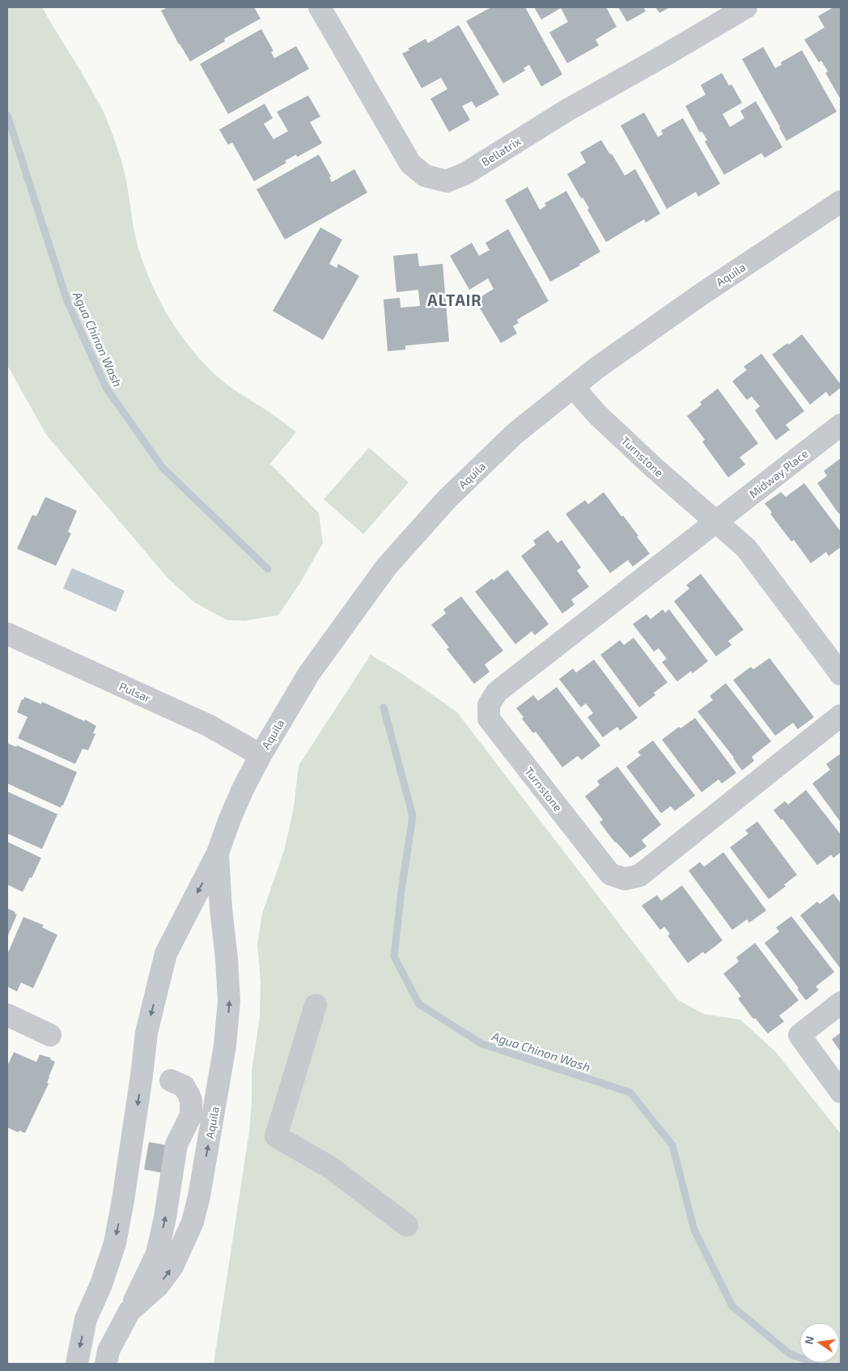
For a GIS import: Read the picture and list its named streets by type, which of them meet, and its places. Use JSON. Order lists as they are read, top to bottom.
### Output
{
  "streets": {
    "street": [
      "Bellatrix",
      "Aquila",
      "Turnstone",
      "Midway Place",
      "Pulsar"
    ]
  },
  "crossings": [
    ["Aquila", "Turnstone"],
    ["Aquila", "Pulsar"],
    ["Turnstone", "Midway Place"]
  ],
  "districts": ["ALTAIR"],
  "water": ["Agua Chinon Wash"],
  "north": "left"
}
